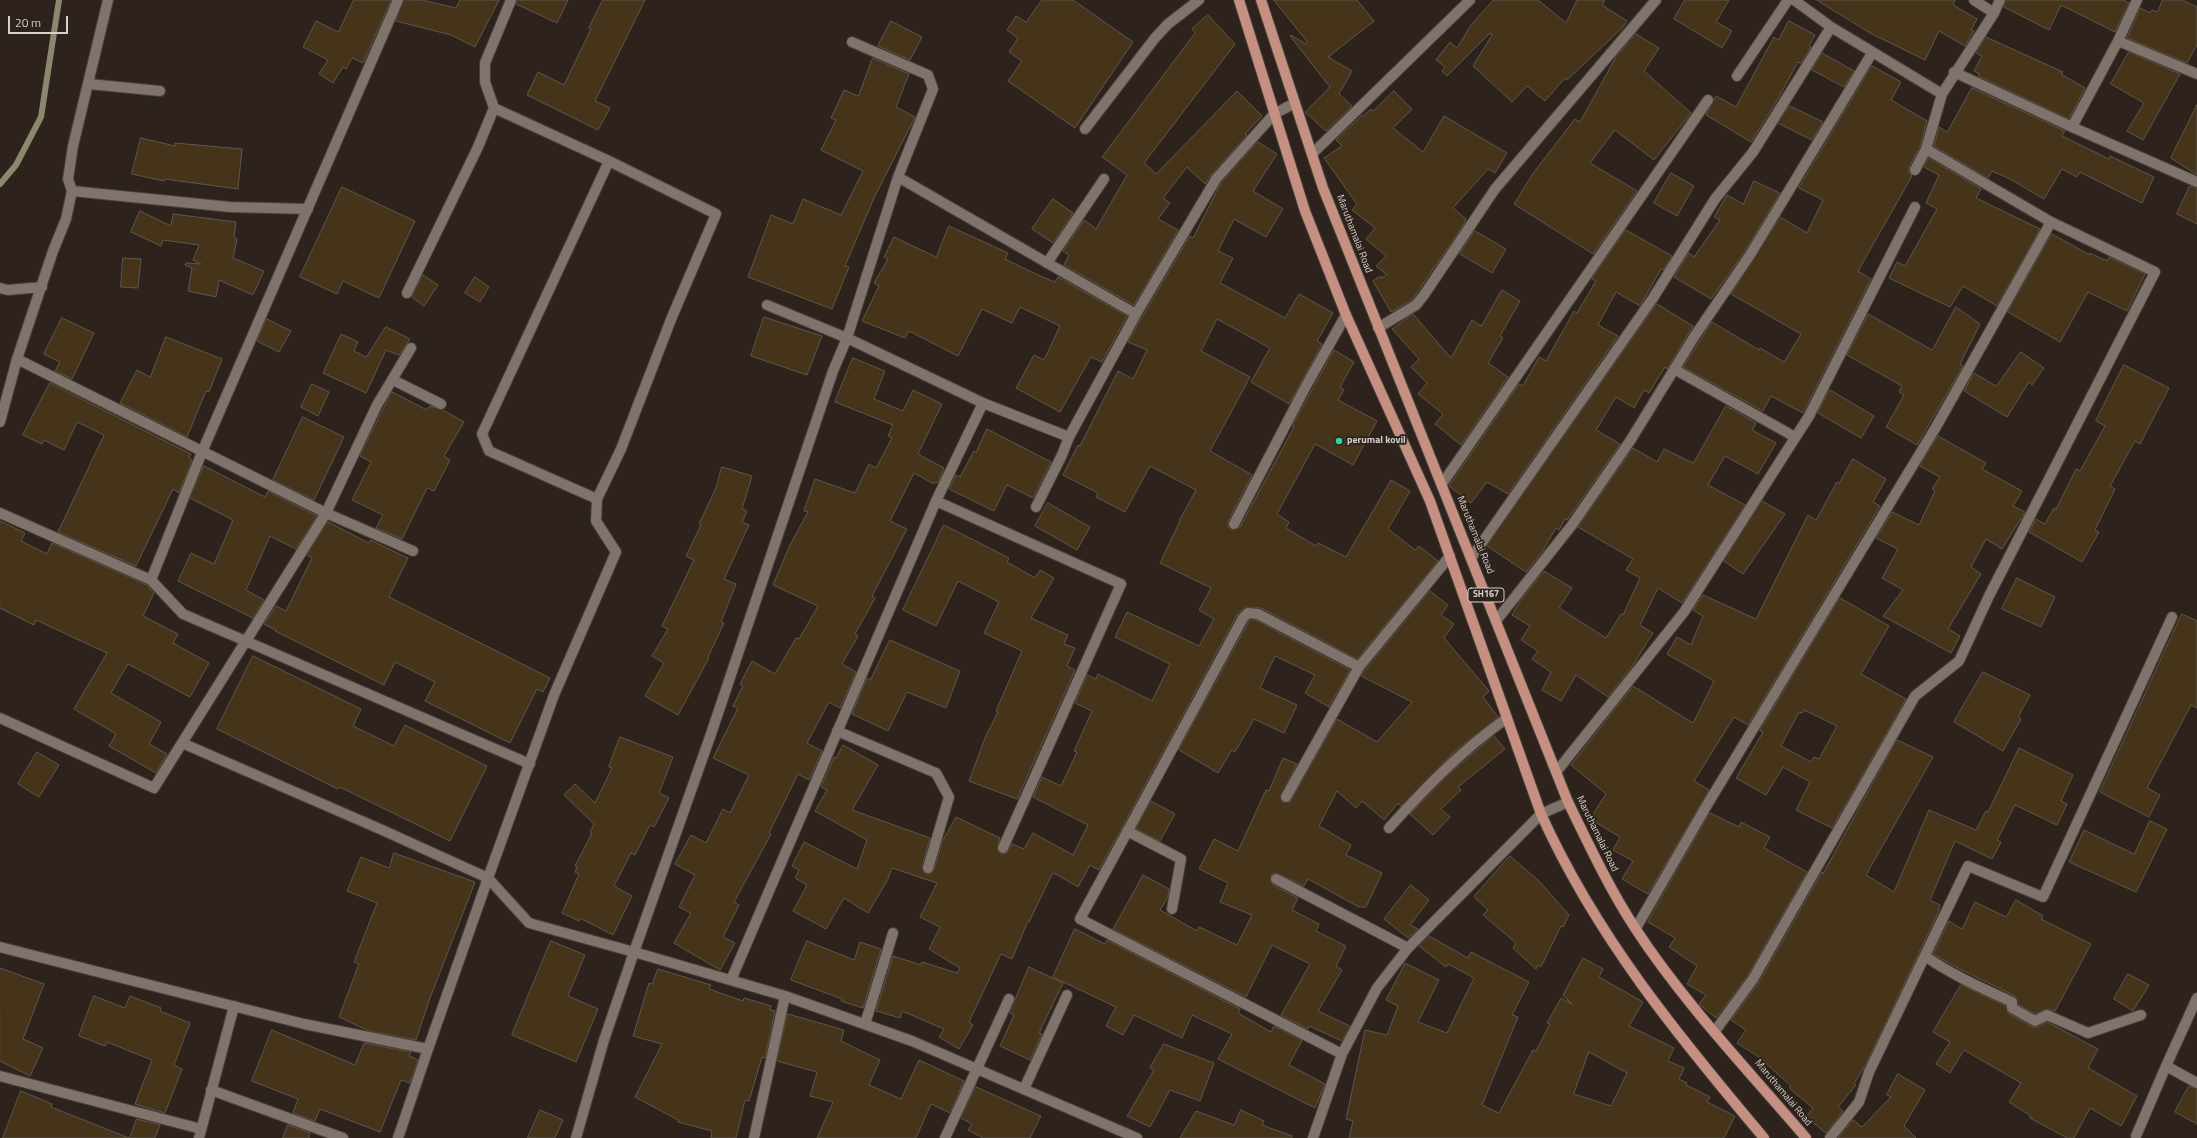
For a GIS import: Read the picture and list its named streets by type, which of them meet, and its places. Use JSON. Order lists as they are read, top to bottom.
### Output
{
  "streets": {
    "main road": ["Maruthamalai Road", "SH167"]
  },
  "places": ["perumal kovil"],
  "scale_bar": "20 m"
}
